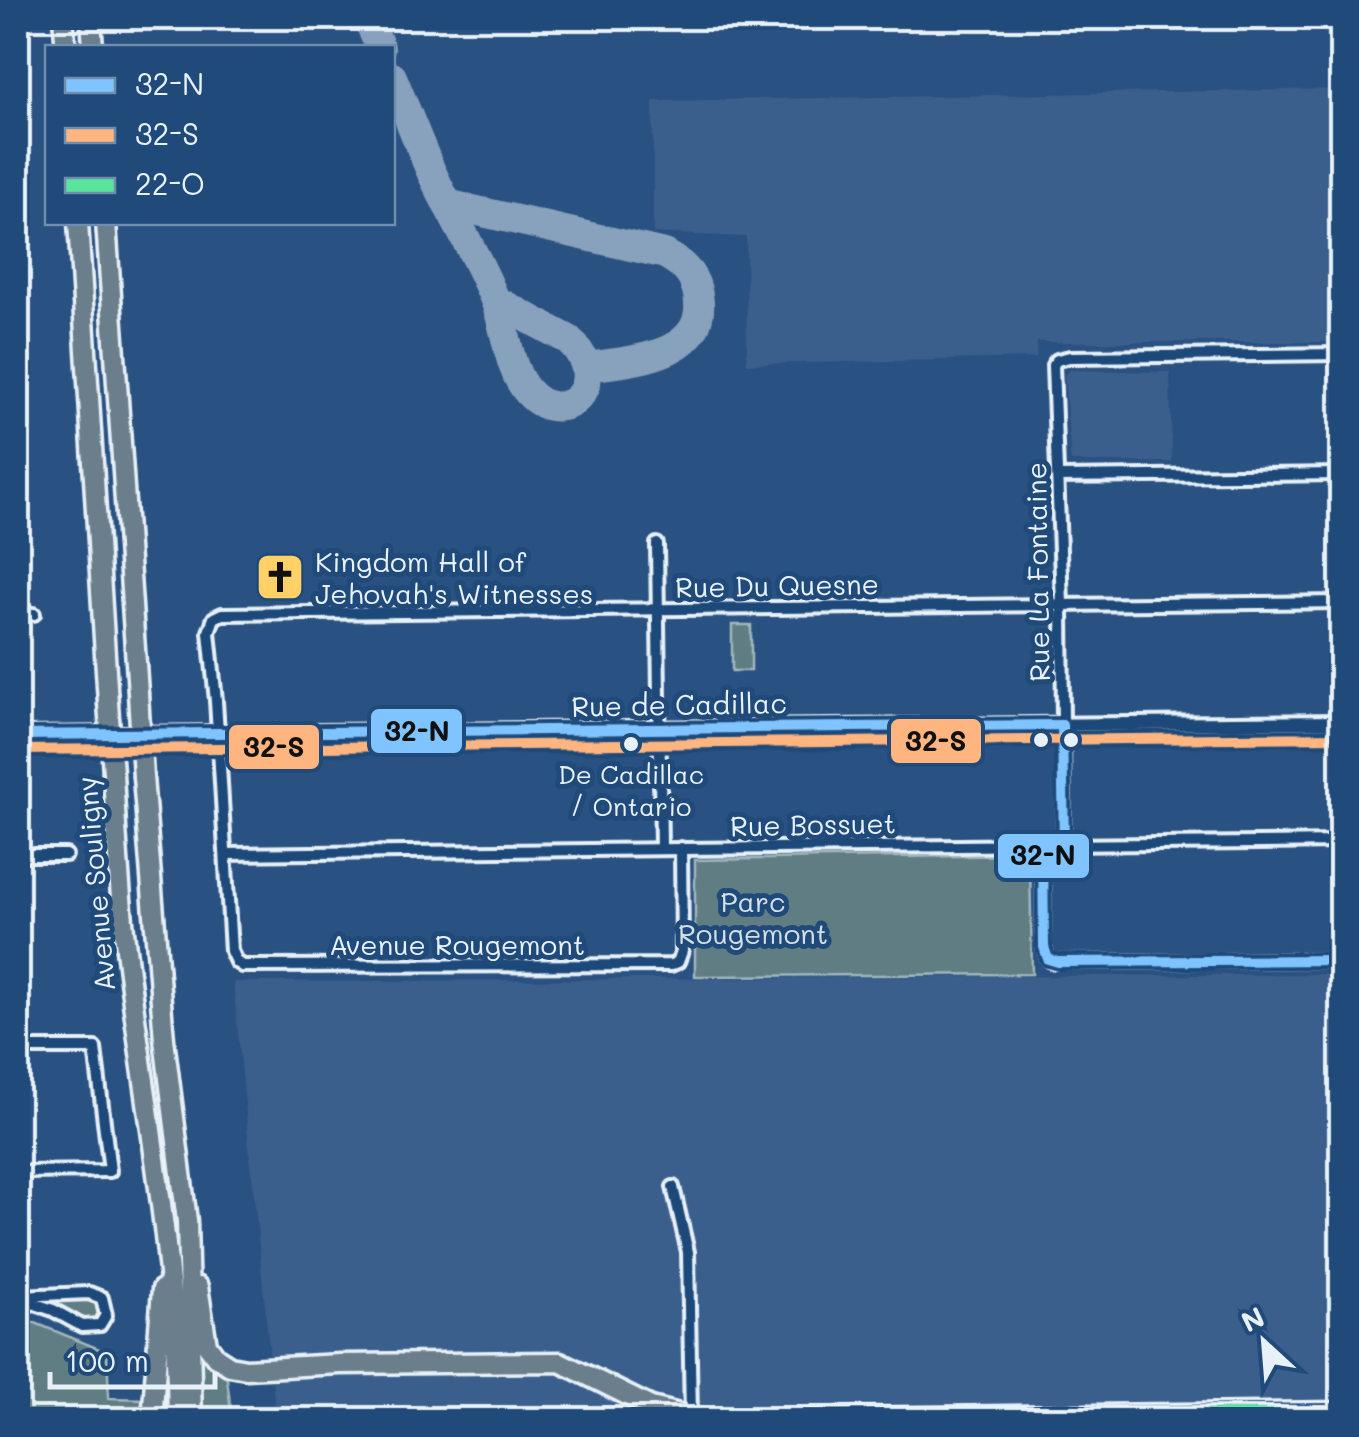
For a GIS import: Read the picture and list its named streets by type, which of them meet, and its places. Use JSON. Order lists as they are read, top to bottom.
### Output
{
  "streets": {
    "main road": ["Avenue Souligny"],
    "street": [
      "Rue La Fontaine",
      "Rue Du Quesne",
      "Rue de Cadillac",
      "Rue Bossuet",
      "Avenue Rougemont"
    ]
  },
  "crossings": [
    ["Rue La Fontaine", "Rue Du Quesne"],
    ["Rue La Fontaine", "Rue de Cadillac"],
    ["Rue La Fontaine", "Rue Bossuet"],
    ["Rue Du Quesne", "Rue Bossuet"],
    ["Rue Du Quesne", "Avenue Rougemont"],
    ["Rue Bossuet", "Avenue Rougemont"]
  ],
  "parks": ["Parc Rougemont"],
  "places": {
    "church": ["Kingdom Hall of Jehovah's Witnesses"],
    "other": ["De Cadillac / Ontario"]
  },
  "lines": ["transit line 32-N", "transit line 32-S", "transit line 22-O"],
  "legend": ["32-N", "32-S", "22-O"],
  "scale_bar": "100 m",
  "north": "top left"
}
